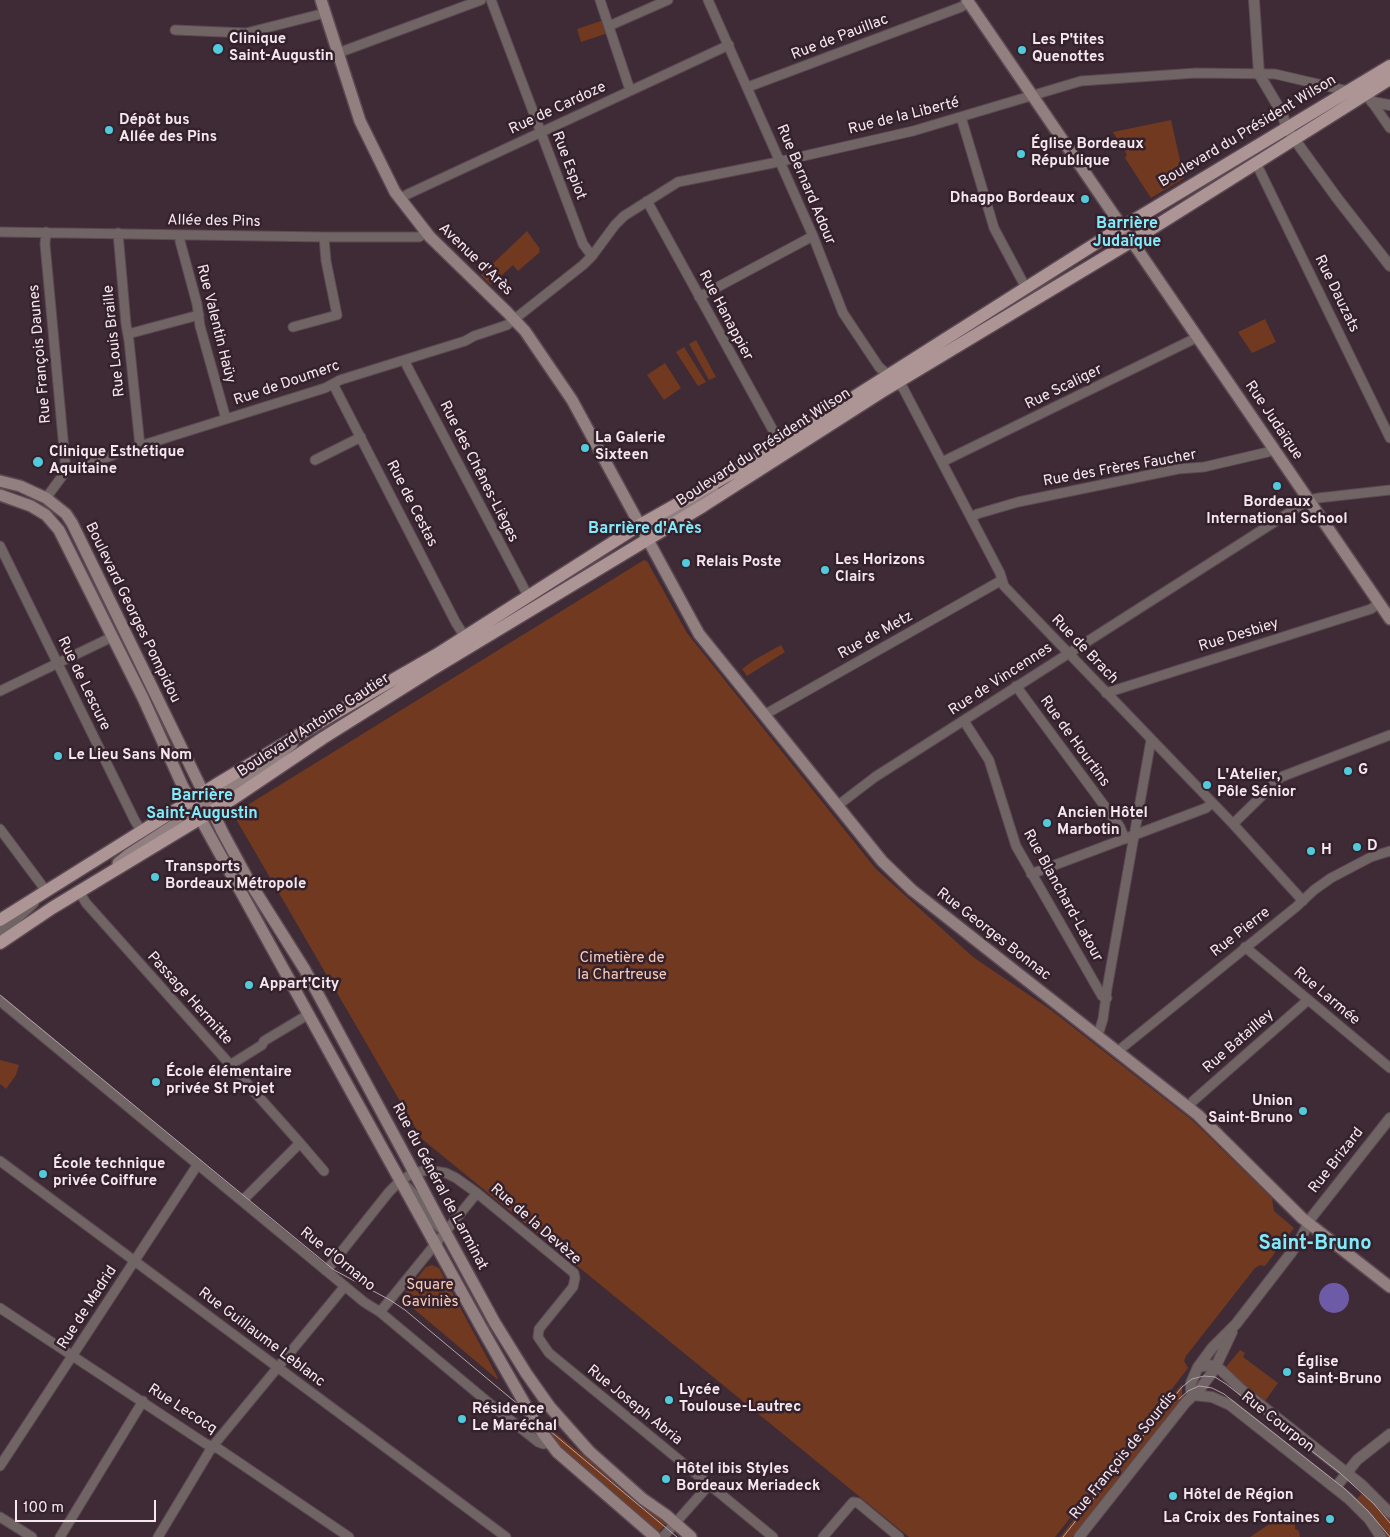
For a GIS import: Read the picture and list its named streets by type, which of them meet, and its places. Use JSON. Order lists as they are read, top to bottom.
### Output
{
  "streets": {
    "main road": [
      "Boulevard du Président Wilson",
      "Avenue d'Arès",
      "Rue Judaïque",
      "Boulevard Georges Pompidou",
      "Boulevard Antoine Gautier",
      "Rue Georges Bonnac",
      "Rue du Général de Larminat",
      "Rue d'Ornano"
    ],
    "street": [
      "Rue de Pauillac",
      "Rue de Cardoze",
      "Rue de la Liberté",
      "Rue Espiot",
      "Rue Bernard Adour",
      "Allée des Pins",
      "Rue Dauzats",
      "Rue Hanappier",
      "Rue Valentin Haüy",
      "Rue Louis Braille",
      "Rue François Daunes",
      "Rue de Doumerc",
      "Rue Scaliger",
      "Rue des Frères Faucher",
      "Rue des Chênes-Lièges",
      "Rue de Cestas",
      "Rue de Metz",
      "Rue Desbiey",
      "Rue de Brach",
      "Rue de Vincennes",
      "Rue de Lescure",
      "Rue de Hourtins",
      "Rue Blanchard-Latour",
      "Rue Pierre",
      "Rue Larmée",
      "Passage Hermitte",
      "Rue Batailley",
      "Rue Brizard",
      "Rue de la Devèze",
      "Rue de Madrid",
      "Rue Guillaume Leblanc",
      "Rue Joseph Abria",
      "Rue Lecocq",
      "Rue Courpon",
      "Rue François de Sourdis"
    ]
  },
  "crossings": [
    ["Rue de Pauillac", "Rue Bernard Adour"],
    ["Rue de Cardoze", "Rue Espiot"],
    ["Rue de Cardoze", "Rue Bernard Adour"],
    ["Rue de Cardoze", "Avenue d'Arès"],
    ["Rue de la Liberté", "Boulevard du Président Wilson"],
    ["Rue de la Liberté", "Rue Espiot"],
    ["Rue de la Liberté", "Rue Bernard Adour"],
    ["Rue de la Liberté", "Avenue d'Arès"],
    ["Rue de la Liberté", "Rue Hanappier"],
    ["Rue de la Liberté", "Rue de Doumerc"],
    ["Boulevard du Président Wilson", "Rue Bernard Adour"],
    ["Boulevard du Président Wilson", "Avenue d'Arès"],
    ["Boulevard du Président Wilson", "Rue Dauzats"],
    ["Boulevard du Président Wilson", "Rue Hanappier"],
    ["Boulevard du Président Wilson", "Rue Judaïque"],
    ["Boulevard du Président Wilson", "Rue de Brach"],
    ["Boulevard du Président Wilson", "Boulevard Antoine Gautier"],
    ["Boulevard du Président Wilson", "Rue Georges Bonnac"],
    ["Rue Bernard Adour", "Rue de Brach"],
    ["Allée des Pins", "Avenue d'Arès"],
    ["Allée des Pins", "Rue Valentin Haüy"],
    ["Allée des Pins", "Rue Louis Braille"],
    ["Allée des Pins", "Rue François Daunes"],
    ["Avenue d'Arès", "Rue de Doumerc"],
    ["Avenue d'Arès", "Boulevard Antoine Gautier"],
    ["Avenue d'Arès", "Rue Georges Bonnac"],
    ["Rue Valentin Haüy", "Rue de Doumerc"],
    ["Rue Louis Braille", "Rue de Doumerc"],
    ["Rue François Daunes", "Rue de Doumerc"],
    ["Rue de Doumerc", "Rue des Chênes-Lièges"],
    ["Rue de Doumerc", "Rue de Cestas"],
    ["Rue Scaliger", "Rue Judaïque"],
    ["Rue Scaliger", "Rue de Brach"],
    ["Rue Judaïque", "Rue des Frères Faucher"],
    ["Rue Judaïque", "Rue Desbiey"],
    ["Rue Judaïque", "Rue de Vincennes"],
    ["Rue des Frères Faucher", "Rue de Brach"],
    ["Rue des Chênes-Lièges", "Boulevard Antoine Gautier"],
    ["Rue de Cestas", "Boulevard Antoine Gautier"],
    ["Boulevard Georges Pompidou", "Boulevard Antoine Gautier"],
    ["Boulevard Georges Pompidou", "Rue du Général de Larminat"],
    ["Rue de Metz", "Rue de Brach"],
    ["Rue de Metz", "Rue Georges Bonnac"],
    ["Rue Desbiey", "Rue de Brach"],
    ["Rue de Brach", "Rue de Vincennes"],
    ["Rue de Brach", "Rue Pierre"],
    ["Rue de Vincennes", "Rue de Hourtins"],
    ["Rue de Vincennes", "Rue Blanchard-Latour"],
    ["Rue de Vincennes", "Rue Georges Bonnac"],
    ["Rue de Lescure", "Boulevard Antoine Gautier"],
    ["Boulevard Antoine Gautier", "Rue Georges Bonnac"],
    ["Boulevard Antoine Gautier", "Passage Hermitte"],
    ["Boulevard Antoine Gautier", "Rue du Général de Larminat"],
    ["Rue Pierre", "Rue Georges Bonnac"],
    ["Rue Pierre", "Rue Larmée"],
    ["Rue Georges Bonnac", "Rue Batailley"],
    ["Rue Georges Bonnac", "Rue Brizard"],
    ["Rue Larmée", "Rue Batailley"],
    ["Rue Brizard", "Rue François de Sourdis"],
    ["Rue du Général de Larminat", "Rue de la Devèze"],
    ["Rue du Général de Larminat", "Rue d'Ornano"],
    ["Rue de la Devèze", "Rue d'Ornano"],
    ["Rue de la Devèze", "Rue Joseph Abria"],
    ["Rue d'Ornano", "Rue de Madrid"],
    ["Rue de Madrid", "Rue Guillaume Leblanc"],
    ["Rue de Madrid", "Rue Lecocq"],
    ["Rue Courpon", "Rue François de Sourdis"]
  ],
  "districts": [
    "Barrière Judaïque",
    "Barrière d'Arès",
    "Barrière Saint-Augustin",
    "Saint-Bruno"
  ],
  "parks": ["Cimetière de la Chartreuse", "Square Gaviniès"],
  "places": [
    "Clinique Saint-Augustin",
    "Les P'tites Quenottes",
    "Dépôt bus Allée des Pins",
    "Église Bordeaux République",
    "Dhagpo Bordeaux",
    "La Galerie Sixteen",
    "Clinique Esthétique Aquitaine",
    "Bordeaux International School",
    "Relais Poste",
    "Les Horizons Clairs",
    "Le Lieu Sans Nom",
    "G",
    "L'Atelier, Pôle Sénior",
    "Ancien Hôtel Marbotin",
    "D",
    "H",
    "Transports Bordeaux Métropole",
    "Appart'City",
    "École élémentaire privée St Projet",
    "Union Saint-Bruno",
    "École technique privée Coiffure",
    "Église Saint-Bruno",
    "Lycée Toulouse-Lautrec",
    "Résidence Le Maréchal",
    "Hôtel ibis Styles Bordeaux Meriadeck",
    "Hôtel de Région",
    "La Croix des Fontaines"
  ],
  "scale_bar": "100 m"
}
